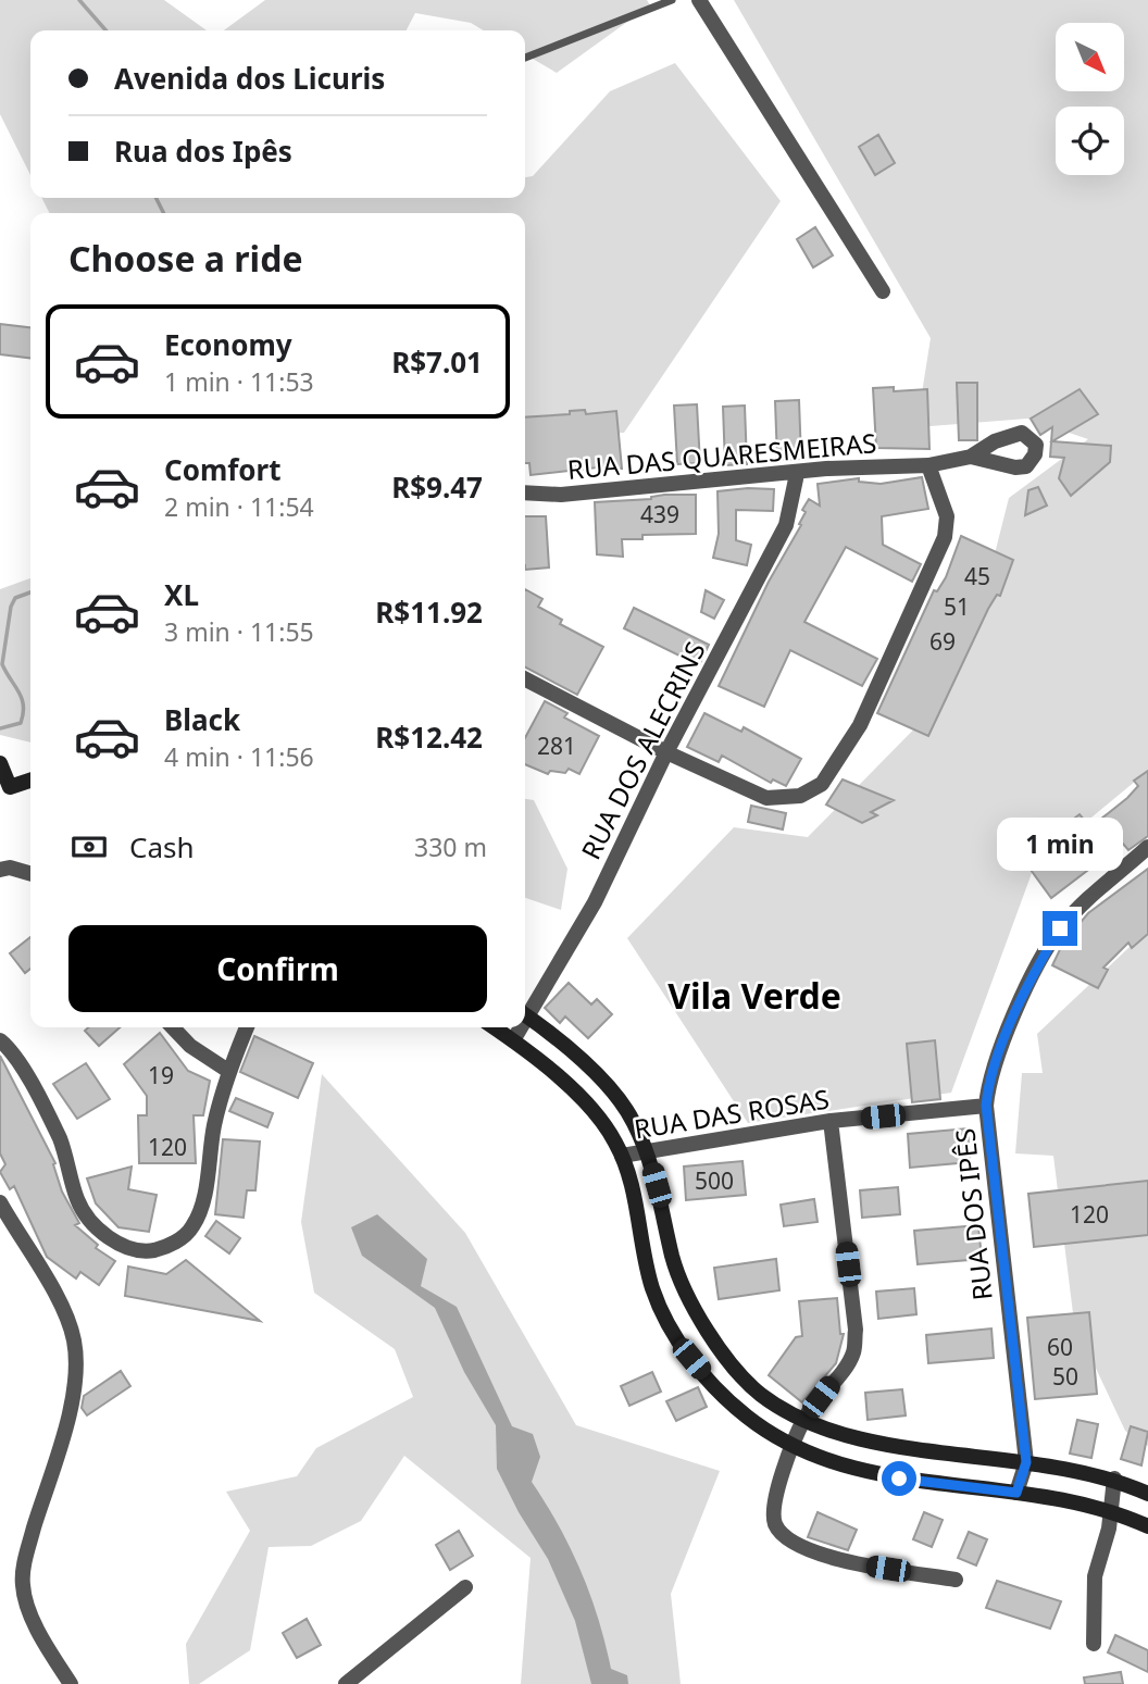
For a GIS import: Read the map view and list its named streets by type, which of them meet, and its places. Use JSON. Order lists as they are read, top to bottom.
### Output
{
  "streets": {
    "street": [
      "RUA DAS QUARESMEIRAS",
      "RUA DOS ALECRINS",
      "RUA DAS ROSAS",
      "RUA DOS IPÊS"
    ]
  },
  "crossings": [
    ["RUA DAS QUARESMEIRAS", "RUA DOS ALECRINS"],
    ["RUA DAS ROSAS", "RUA DOS IPÊS"]
  ],
  "districts": ["Vila Verde"],
  "house_numbers": [
    "439",
    "45",
    "51",
    "69",
    "281",
    "19",
    "120",
    "500",
    "120",
    "60",
    "50"
  ],
  "north": "bottom right",
  "page": {
    "banner": ["Avenida dos Licuris", "Rua dos Ipês"],
    "heading": "Choose a ride",
    "list": [
      {
        "name": "Economy",
        "note": "1 min · 11:53",
        "value": "R$7.01"
      },
      {
        "name": "Comfort",
        "note": "2 min · 11:54",
        "value": "R$9.47"
      },
      {
        "name": "XL",
        "note": "3 min · 11:55",
        "value": "R$11.92"
      },
      {
        "name": "Black",
        "note": "4 min · 11:56",
        "value": "R$12.42"
      }
    ],
    "pay": ["Cash", "330 m"],
    "bubble": "1 min",
    "buttons": "Confirm"
  }
}
